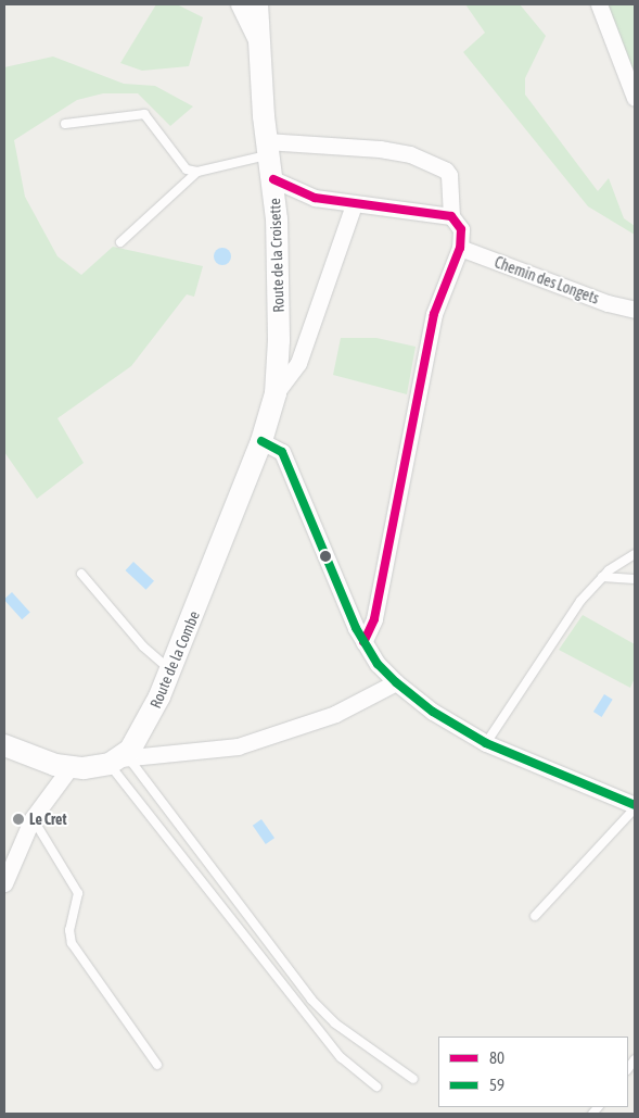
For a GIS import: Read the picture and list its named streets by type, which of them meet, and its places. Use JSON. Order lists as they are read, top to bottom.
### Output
{
  "streets": {
    "street": ["Route de la Croisette", "Chemin des Longets", "Route de la Combe"]
  },
  "crossings": [
    ["Route de la Croisette", "Route de la Combe"]
  ],
  "places": ["Le Cret"],
  "lines": ["transit line 80", "transit line 59"],
  "legend": ["80", "59"]
}
